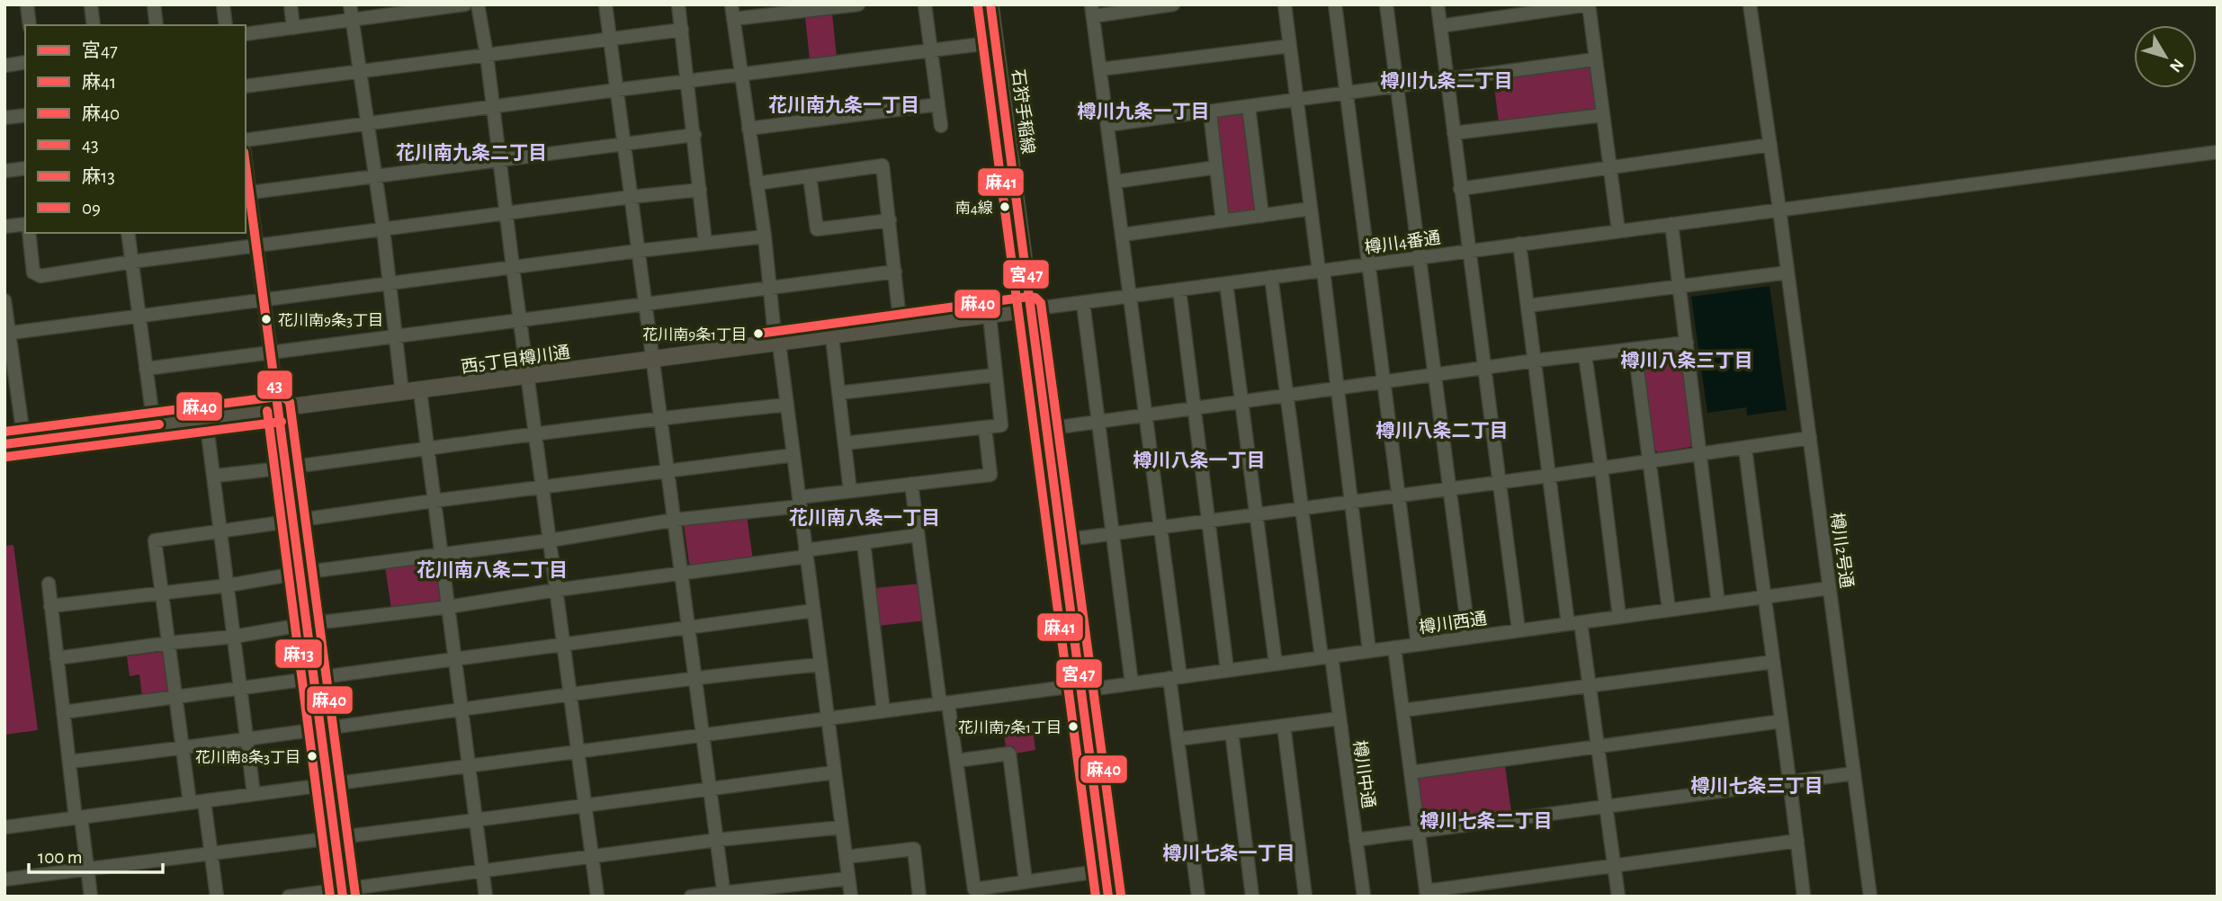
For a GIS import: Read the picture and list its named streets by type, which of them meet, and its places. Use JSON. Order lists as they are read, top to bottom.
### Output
{
  "streets": {
    "main road": ["石狩手稲線", "西5丁目樽川通"],
    "street": [
      "樽川4番通",
      "樽川2号通",
      "樽川西通",
      "樽川中通"
    ]
  },
  "crossings": [
    ["石狩手稲線", "樽川4番通"],
    ["石狩手稲線", "西5丁目樽川通"],
    ["石狩手稲線", "樽川西通"],
    ["樽川4番通", "西5丁目樽川通"],
    ["樽川4番通", "樽川2号通"],
    ["樽川4番通", "樽川中通"],
    ["樽川2号通", "樽川西通"],
    ["樽川西通", "樽川中通"]
  ],
  "districts": [
    "樽川九条二丁目",
    "花川南九条一丁目",
    "樽川九条一丁目",
    "花川南九条二丁目",
    "樽川八条三丁目",
    "樽川八条二丁目",
    "樽川八条一丁目",
    "花川南八条一丁目",
    "花川南八条二丁目",
    "樽川七条三丁目",
    "樽川七条二丁目",
    "樽川七条一丁目"
  ],
  "places": [
    "南4線",
    "花川南9条3丁目",
    "花川南9条1丁目",
    "花川南7条1丁目",
    "花川南8条3丁目"
  ],
  "lines": [
    "transit line 宮47",
    "transit line 麻41",
    "transit line 43",
    "transit line 麻40",
    "transit line 麻13",
    "transit line 09"
  ],
  "legend": [
    "宮47",
    "麻41",
    "麻40",
    "43",
    "麻13",
    "09"
  ],
  "scale_bar": "100 m",
  "north": "bottom right"
}
